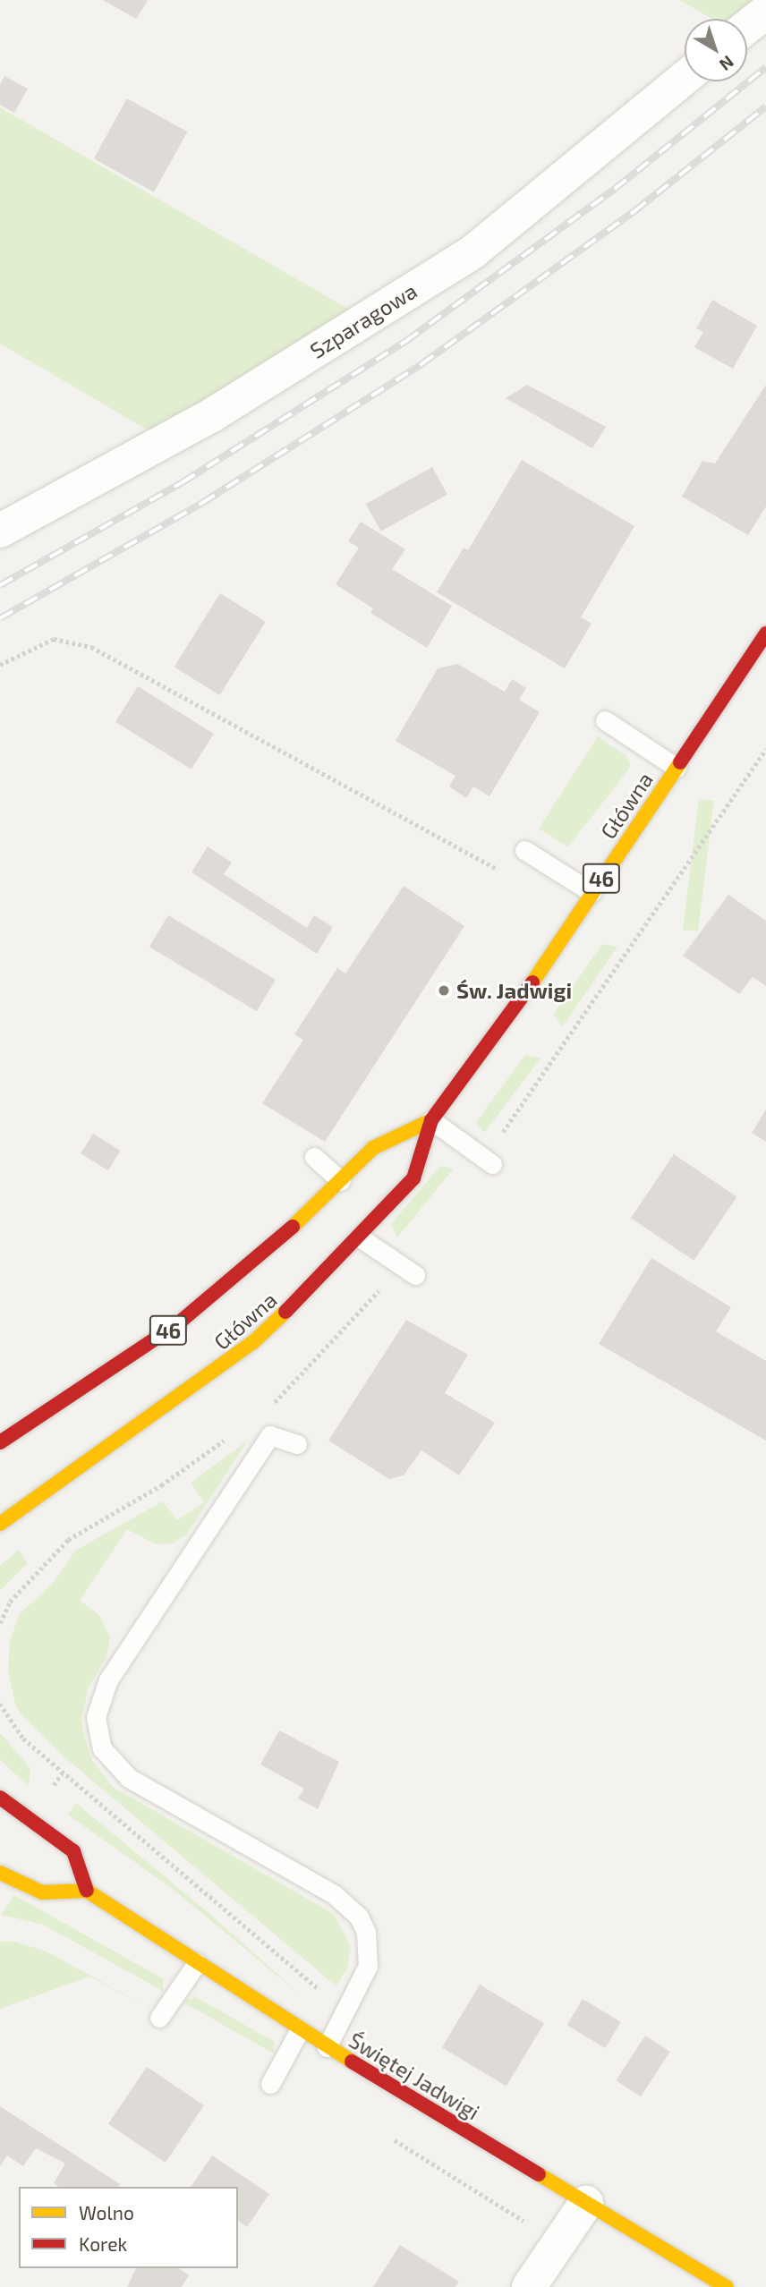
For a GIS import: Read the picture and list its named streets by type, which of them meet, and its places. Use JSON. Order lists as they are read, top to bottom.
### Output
{
  "streets": {
    "main road": ["Główna", "46", "Świętej Jadwigi"],
    "street": ["Szparagowa"]
  },
  "places": ["Św. Jadwigi"],
  "legend": ["Wolno", "Korek"],
  "north": "bottom right"
}
